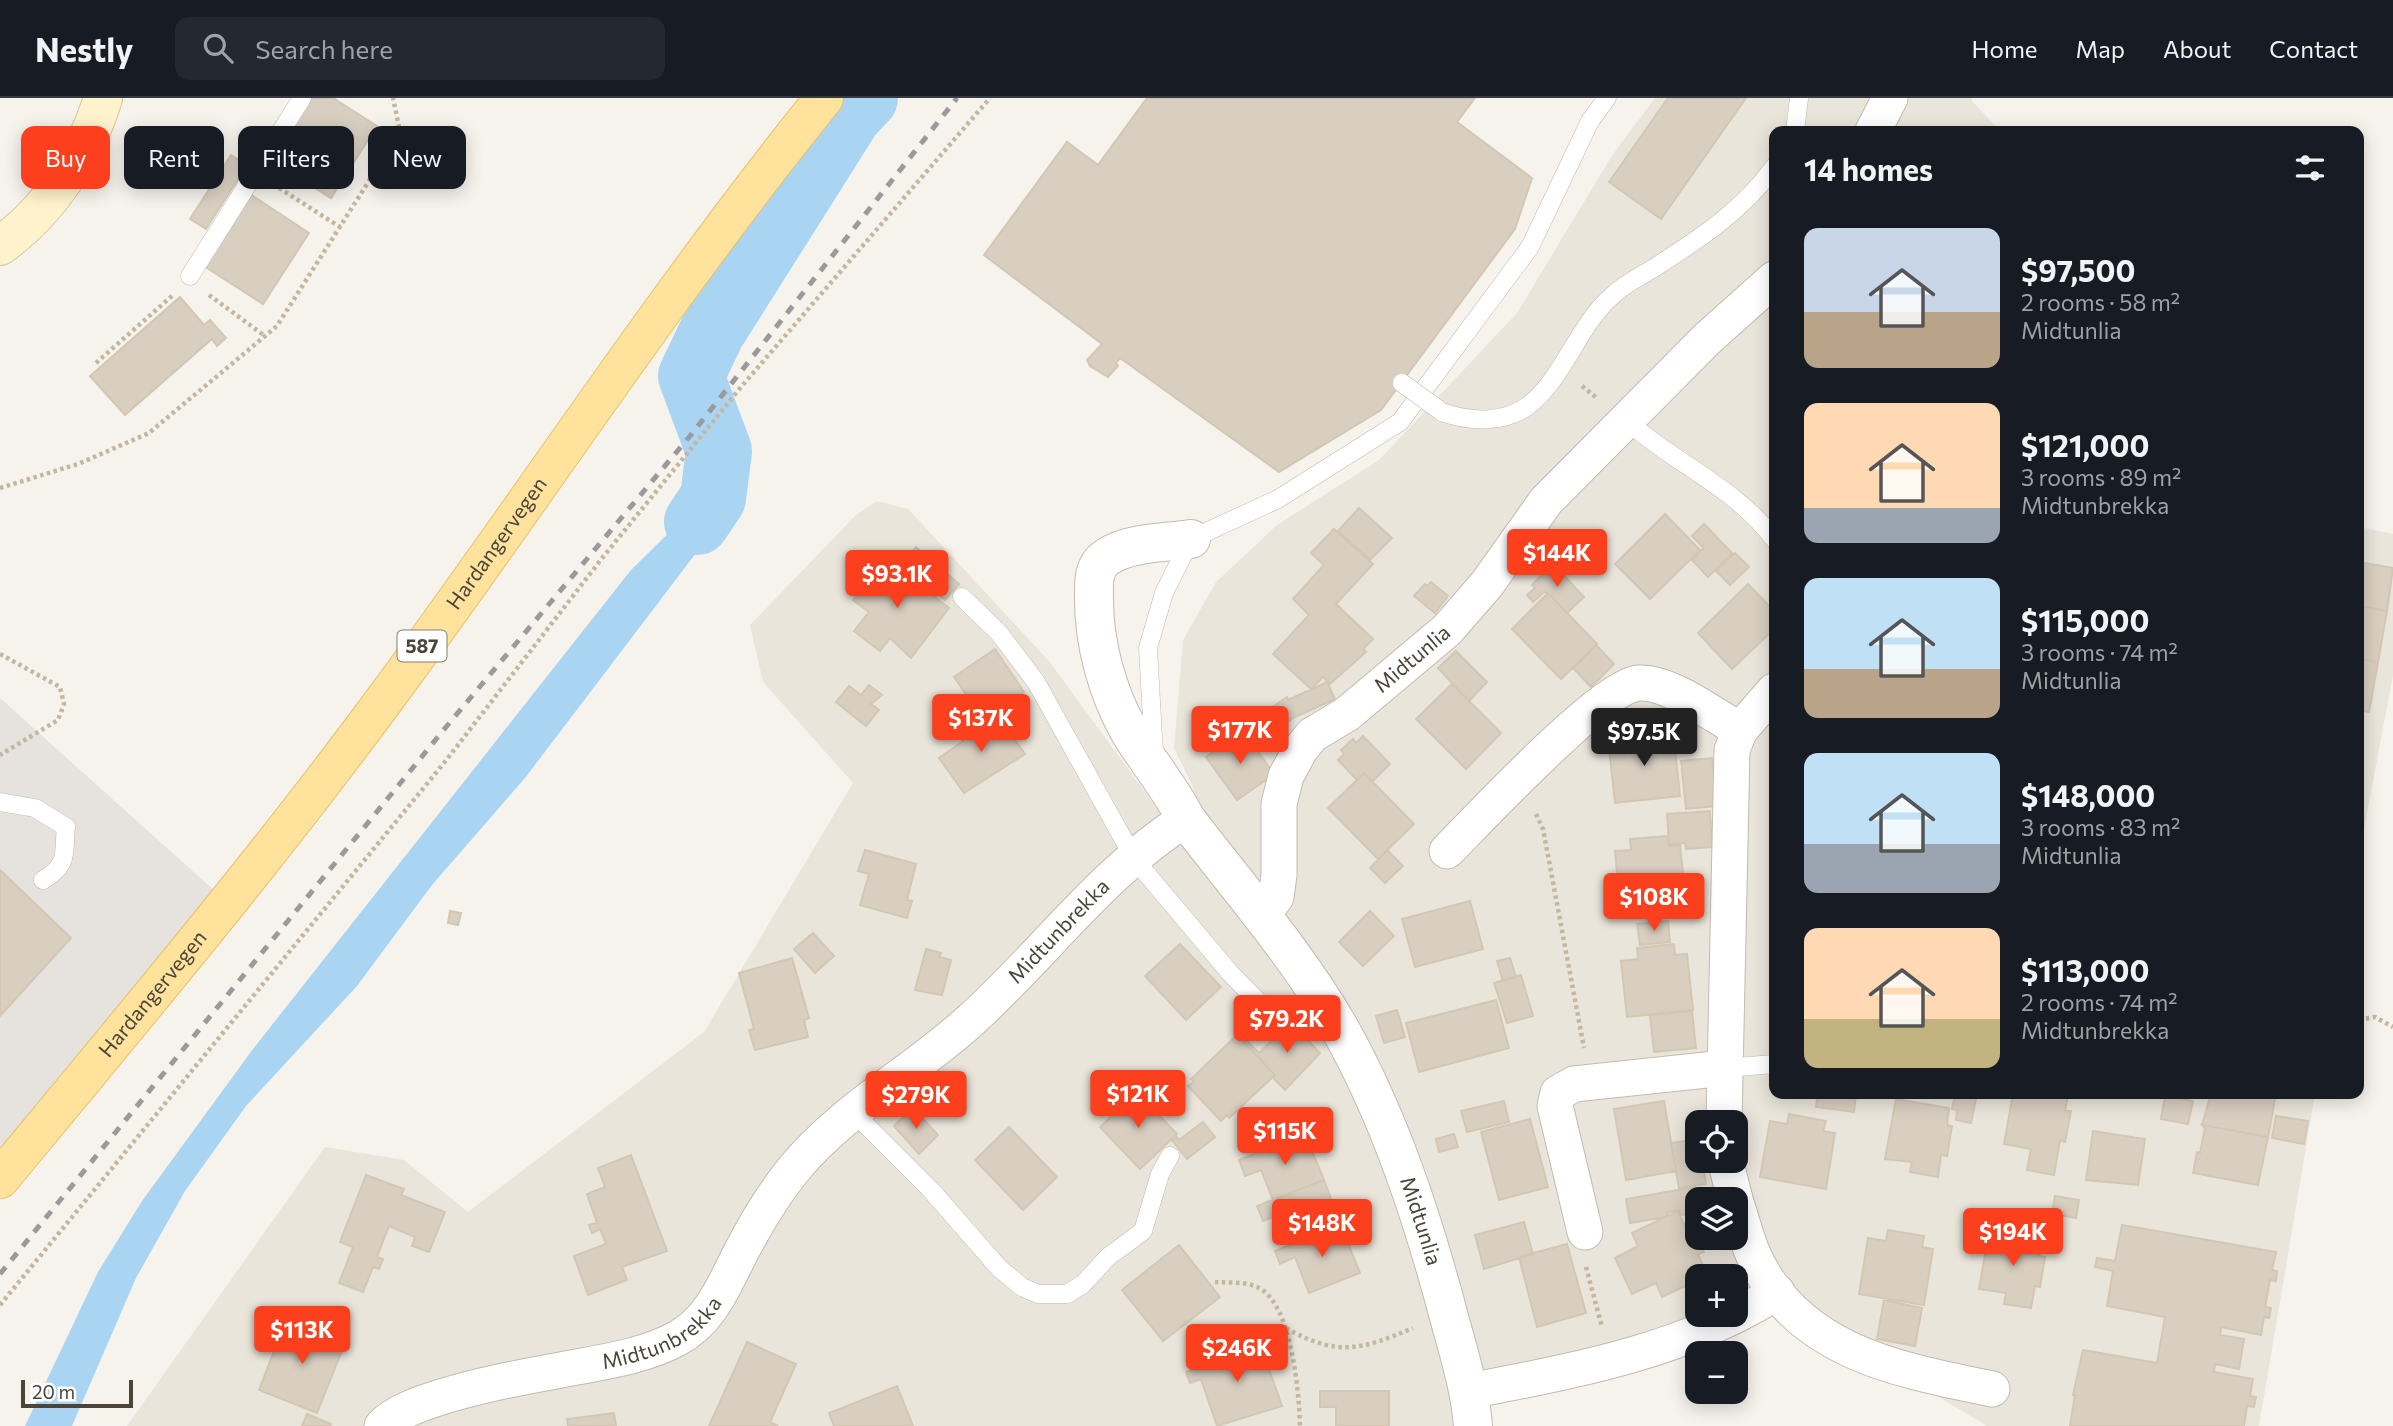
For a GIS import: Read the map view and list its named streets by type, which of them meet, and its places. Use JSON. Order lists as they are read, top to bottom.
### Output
{
  "streets": {
    "main road": ["Hardangervegen", "587"],
    "street": ["Midtunlia", "Midtunbrekka"]
  },
  "crossings": [
    ["Midtunlia", "Midtunbrekka"]
  ],
  "scale_bar": "20 m",
  "page": {
    "header": "Nestly",
    "search": "Search here",
    "nav": [
      "Home",
      "Map",
      "About",
      "Contact"
    ],
    "chip": [
      "Buy",
      "Rent",
      "Filters",
      "New"
    ],
    "heading": "14 homes",
    "list": [
      {
        "name": "$97,500",
        "note": "2 rooms · 58 m² · Midtunlia"
      },
      {
        "name": "$121,000",
        "note": "3 rooms · 89 m² · Midtunbrekka"
      },
      {
        "name": "$115,000",
        "note": "3 rooms · 74 m² · Midtunlia"
      },
      {
        "name": "$148,000",
        "note": "3 rooms · 83 m² · Midtunlia"
      },
      {
        "name": "$113,000",
        "note": "2 rooms · 74 m² · Midtunbrekka"
      }
    ],
    "price": [
      "$144K",
      "$93.1K",
      "$137K",
      "$177K",
      "$97.5K",
      "$108K",
      "$79.2K",
      "$121K",
      "$279K",
      "$115K",
      "$148K",
      "$194K",
      "$113K",
      "$246K"
    ],
    "map_buttons": ["+", "−"],
    "scale": "20 m"
  }
}
